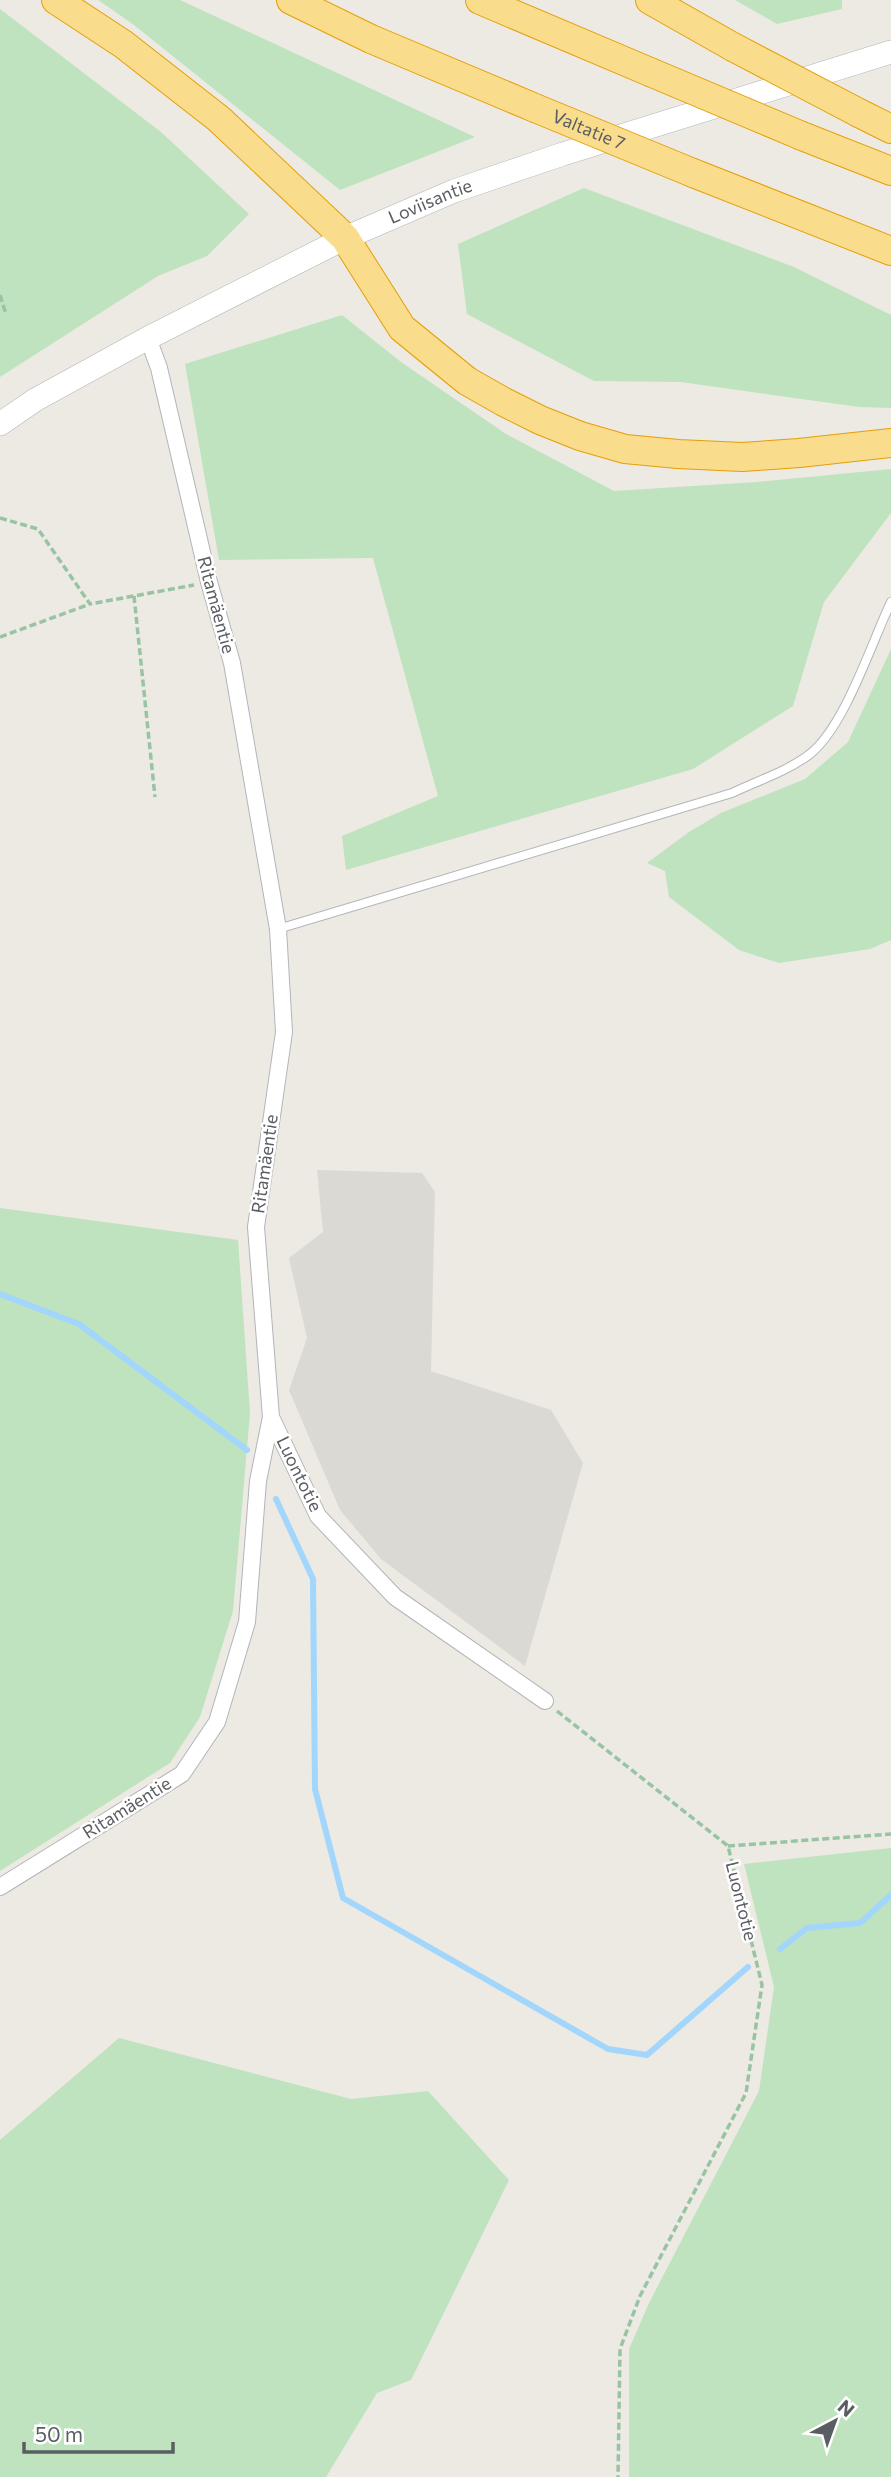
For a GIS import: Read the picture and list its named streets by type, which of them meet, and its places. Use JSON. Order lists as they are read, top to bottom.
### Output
{
  "streets": {
    "highway": ["Valtatie 7"],
    "main road": ["Loviisantie"],
    "street": ["Ritamäentie", "Luontotie"]
  },
  "crossings": [
    ["Loviisantie", "Ritamäentie"],
    ["Ritamäentie", "Luontotie"]
  ],
  "scale_bar": "50 m",
  "north": "top right"
}
